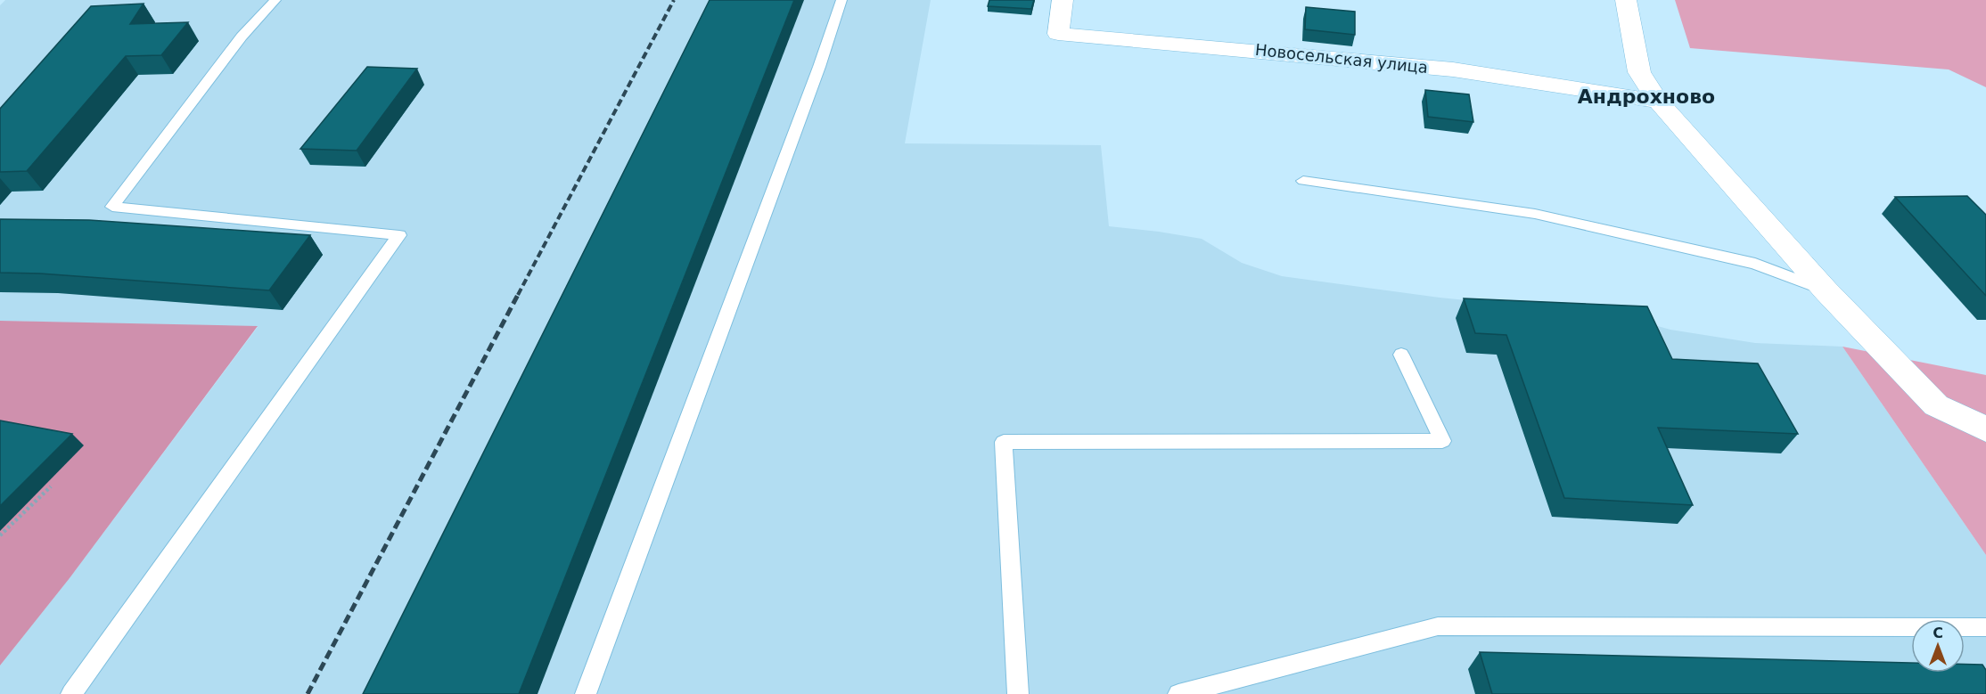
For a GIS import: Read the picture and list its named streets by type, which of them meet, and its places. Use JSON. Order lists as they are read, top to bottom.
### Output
{
  "streets": {
    "street": ["Новосельская улица"]
  },
  "districts": ["Андрохново"],
  "north": "top"
}
